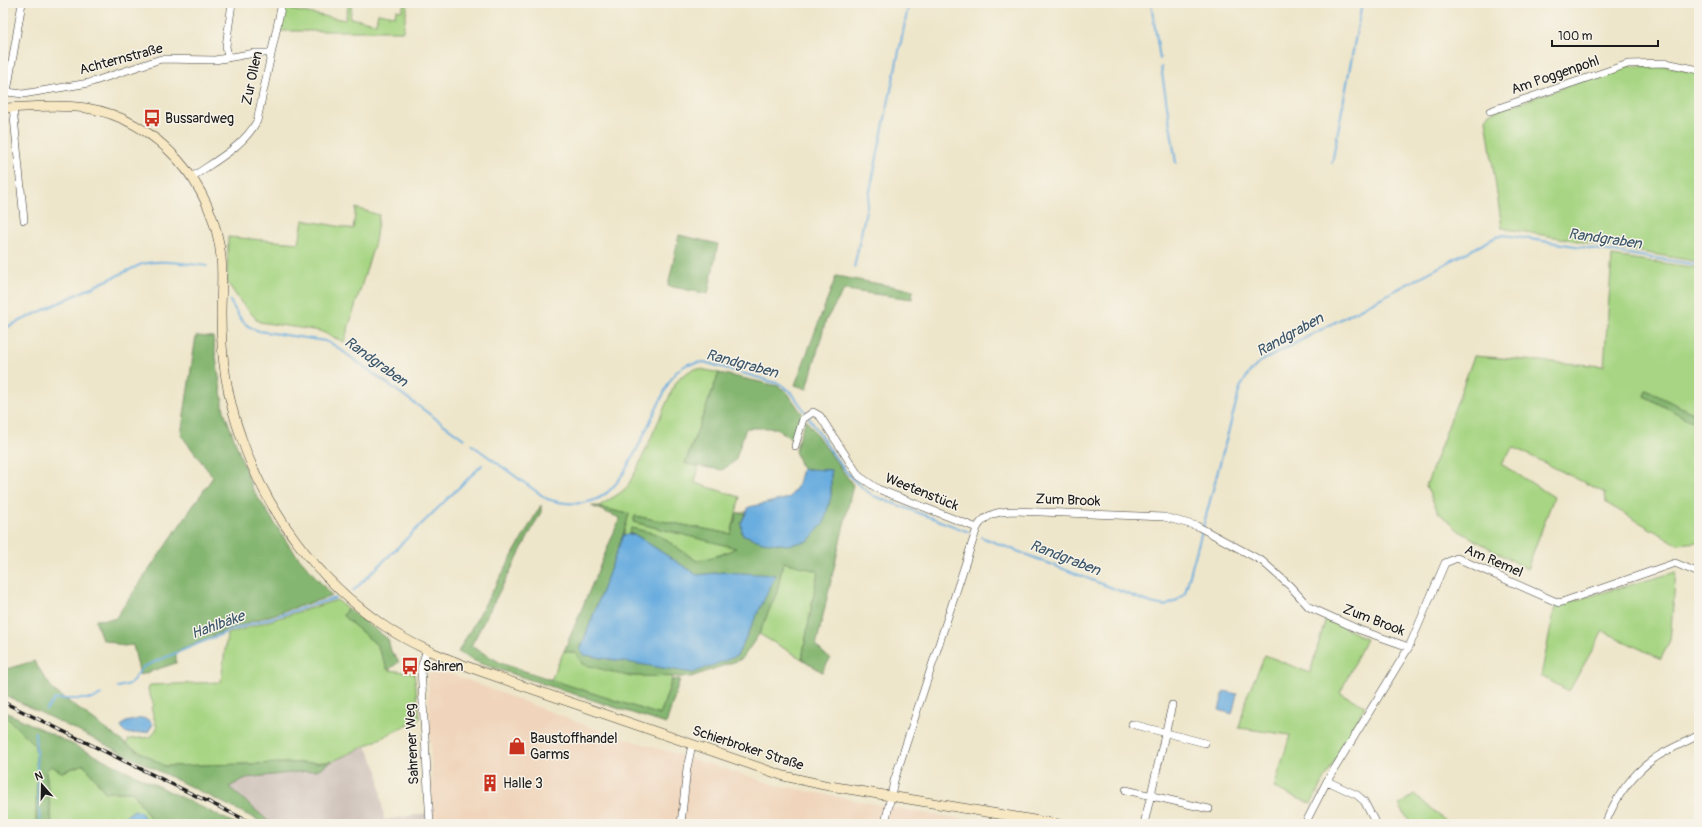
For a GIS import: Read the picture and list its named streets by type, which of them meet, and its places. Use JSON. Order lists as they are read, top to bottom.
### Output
{
  "streets": {
    "main road": ["Schierbroker Straße"],
    "street": [
      "Achternstraße",
      "Am Poggenpohl",
      "Zur Ollen",
      "Weetenstück",
      "Zum Brook",
      "Am Remel",
      "Sahrener Weg"
    ]
  },
  "crossings": [
    ["Achternstraße", "Zur Ollen"],
    ["Zur Ollen", "Schierbroker Straße"],
    ["Weetenstück", "Zum Brook"],
    ["Zum Brook", "Am Remel"],
    ["Zum Brook", "Schierbroker Straße"],
    ["Sahrener Weg", "Schierbroker Straße"]
  ],
  "water": ["Randgraben", "Hahlbäke"],
  "places": {
    "bus stop": ["Bussardweg", "Sahren"],
    "shop": ["Baustoffhandel Garms"],
    "building": ["Halle 3"]
  },
  "scale_bar": "100 m",
  "north": "top"
}
